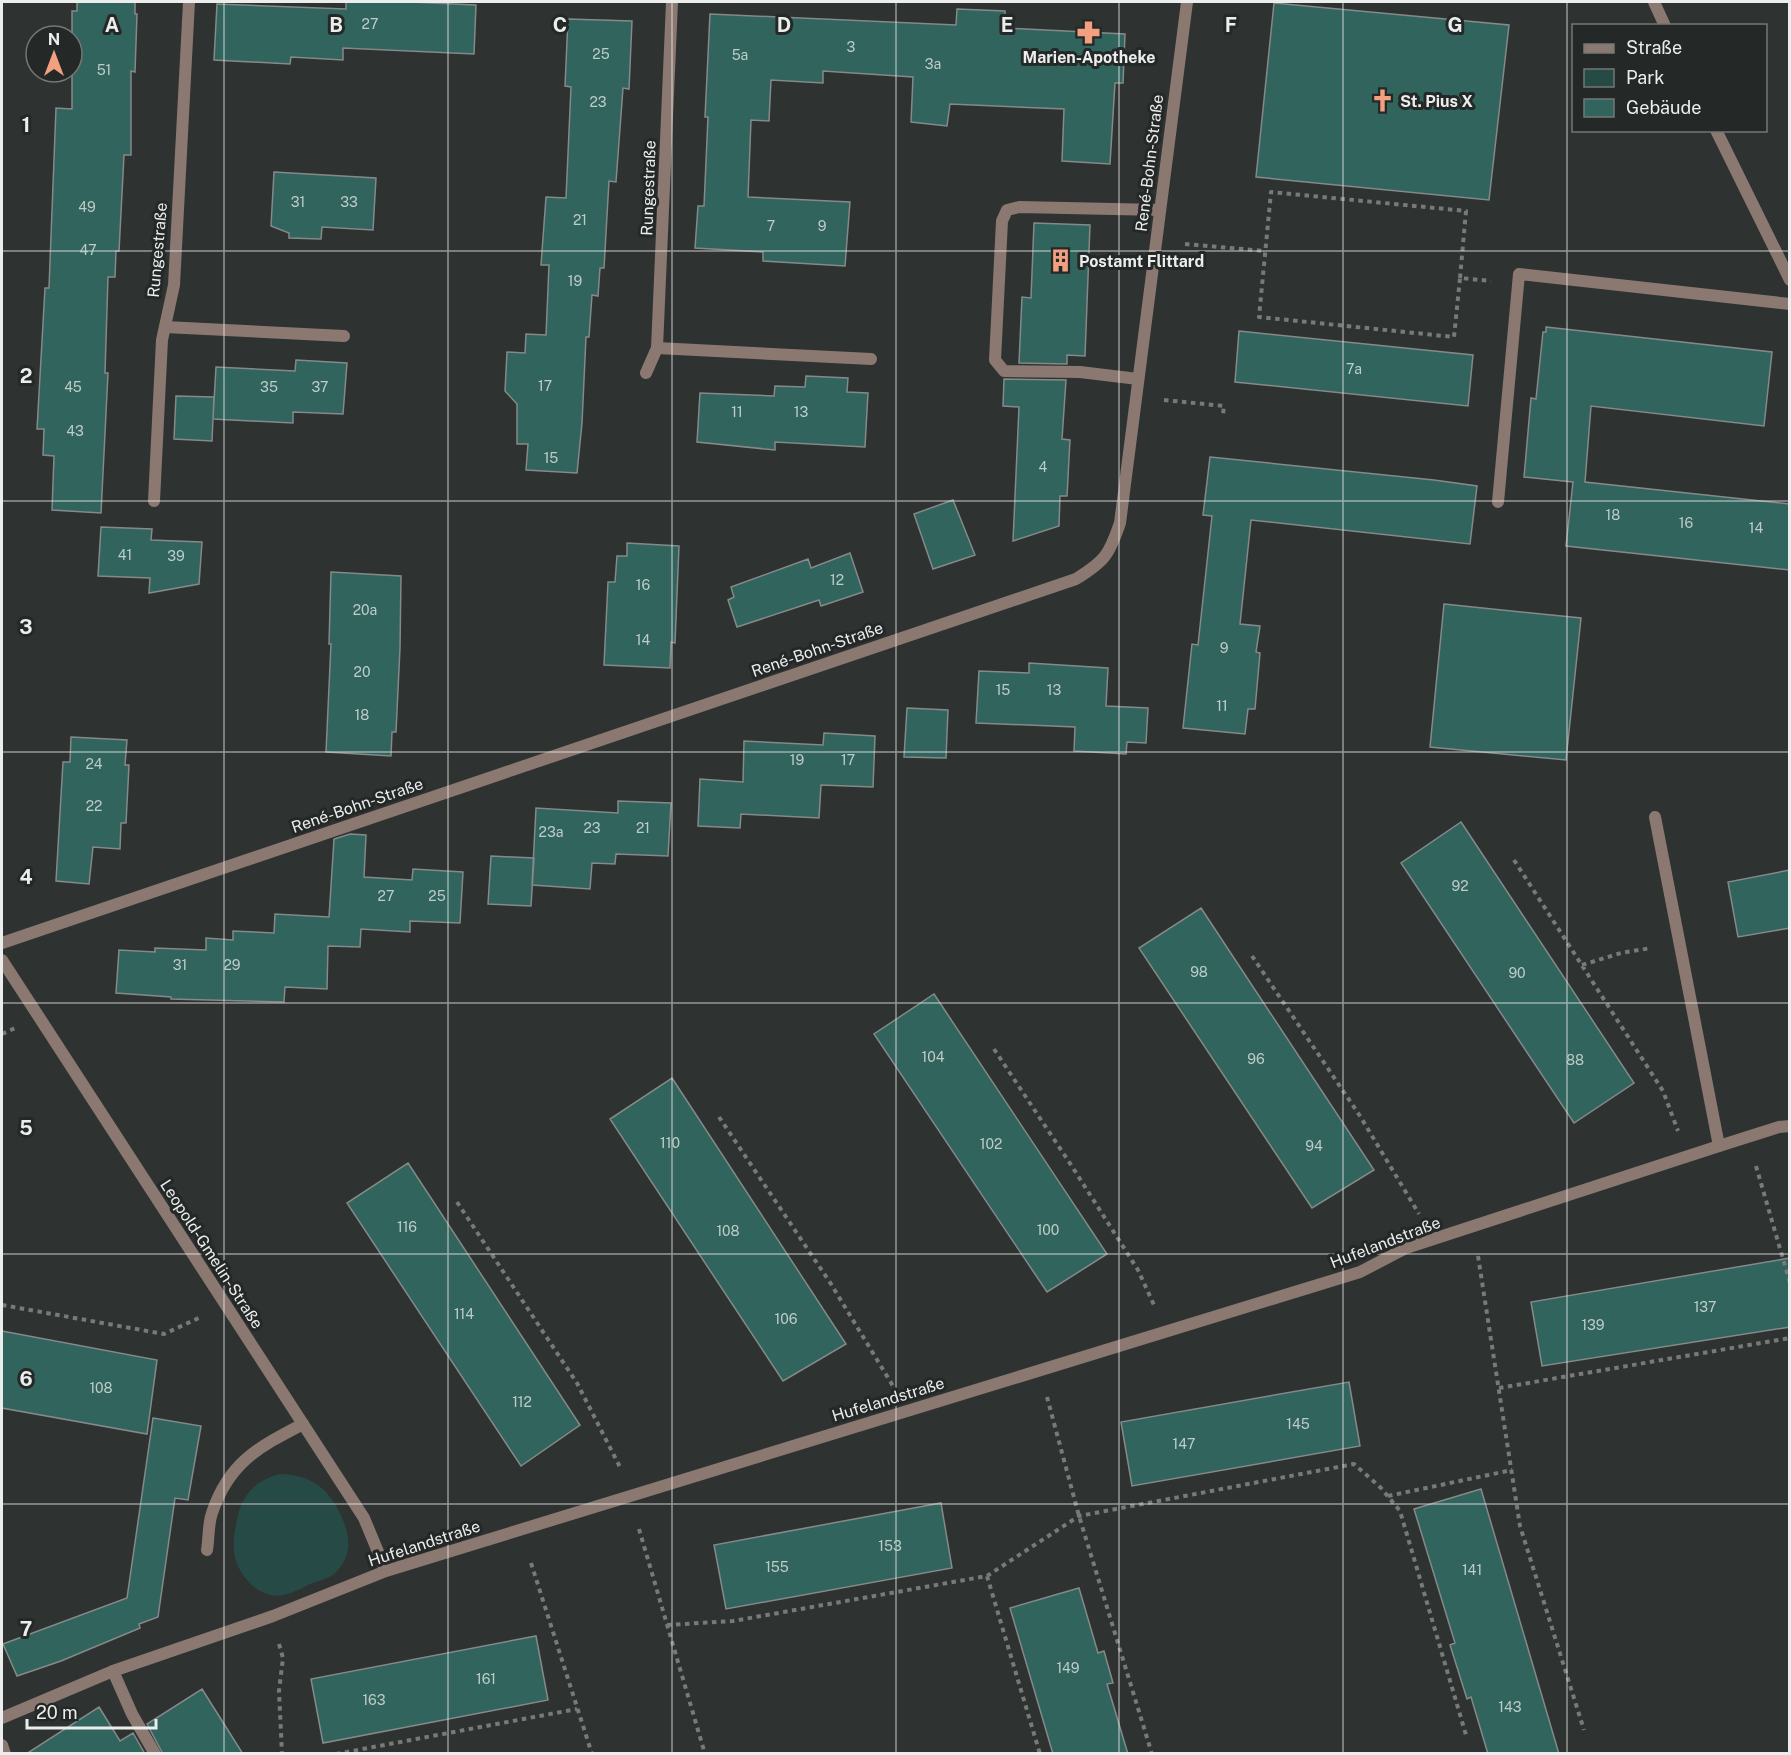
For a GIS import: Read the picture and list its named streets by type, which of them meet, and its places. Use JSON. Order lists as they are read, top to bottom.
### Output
{
  "streets": {
    "street": [
      "René-Bohn-Straße",
      "Rungestraße",
      "Hufelandstraße",
      "Leopold-Gmelin-Straße"
    ]
  },
  "crossings": [
    ["Hufelandstraße", "Leopold-Gmelin-Straße"]
  ],
  "places": {
    "pharmacy": ["Marien-Apotheke"],
    "church": ["St. Pius X"],
    "building": ["Postamt Flittard"]
  },
  "house_numbers": [
    "27",
    "3",
    "25",
    "5a",
    "3a",
    "51",
    "23",
    "31",
    "33",
    "49",
    "21",
    "7",
    "9",
    "47",
    "19",
    "7a",
    "17",
    "45",
    "35",
    "37",
    "11",
    "13",
    "43",
    "15",
    "4",
    "18",
    "16",
    "14",
    "41",
    "39",
    "12",
    "16",
    "20a",
    "14",
    "9",
    "20",
    "15",
    "13",
    "11",
    "18",
    "19",
    "17",
    "24",
    "22",
    "23",
    "21",
    "23a",
    "92",
    "27",
    "25",
    "31",
    "29",
    "98",
    "90",
    "104",
    "96",
    "88",
    "110",
    "102",
    "94",
    "116",
    "100",
    "108",
    "137",
    "114",
    "106",
    "139",
    "108",
    "112",
    "145",
    "147",
    "153",
    "155",
    "141",
    "149",
    "161",
    "163",
    "143"
  ],
  "legend": ["Straße", "Park", "Gebäude"],
  "scale_bar": "20 m",
  "north": "top",
  "grid": {
    "columns": [
      "A",
      "B",
      "C",
      "D",
      "E",
      "F",
      "G"
    ],
    "rows": [
      "1",
      "2",
      "3",
      "4",
      "5",
      "6",
      "7"
    ]
  }
}
